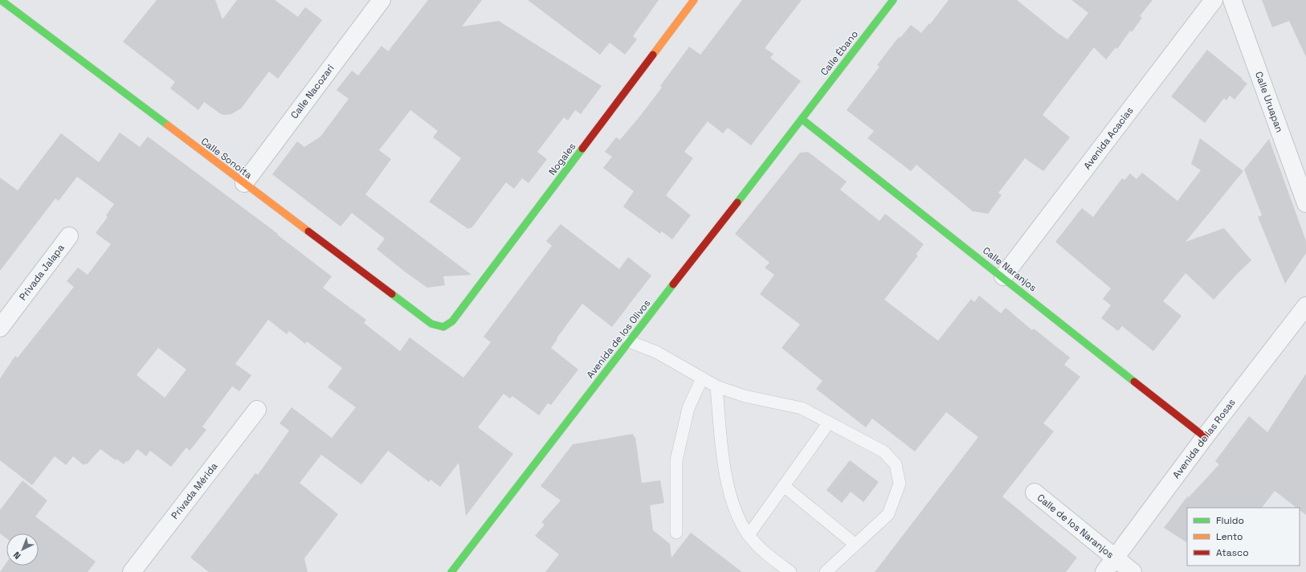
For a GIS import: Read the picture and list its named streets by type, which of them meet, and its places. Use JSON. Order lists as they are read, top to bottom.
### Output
{
  "streets": {
    "street": [
      "Calle Ébano",
      "Calle Nacozari",
      "Calle Uruapan",
      "Avenida Acacias",
      "Calle Sonoita",
      "Nogales",
      "Calle Naranjos",
      "Privada Jalapa",
      "Avenida de los Olivos",
      "Avenida de las Rosas",
      "Privada Mérida",
      "Calle de los Naranjos"
    ]
  },
  "crossings": [
    ["Calle Ébano", "Calle Naranjos"],
    ["Calle Ébano", "Avenida de los Olivos"],
    ["Calle Nacozari", "Calle Sonoita"],
    ["Avenida Acacias", "Calle Naranjos"],
    ["Calle Sonoita", "Nogales"],
    ["Calle Naranjos", "Avenida de los Olivos"],
    ["Calle Naranjos", "Avenida de las Rosas"],
    ["Avenida de las Rosas", "Calle de los Naranjos"]
  ],
  "legend": ["Fluido", "Lento", "Atasco"],
  "north": "bottom left"
}
